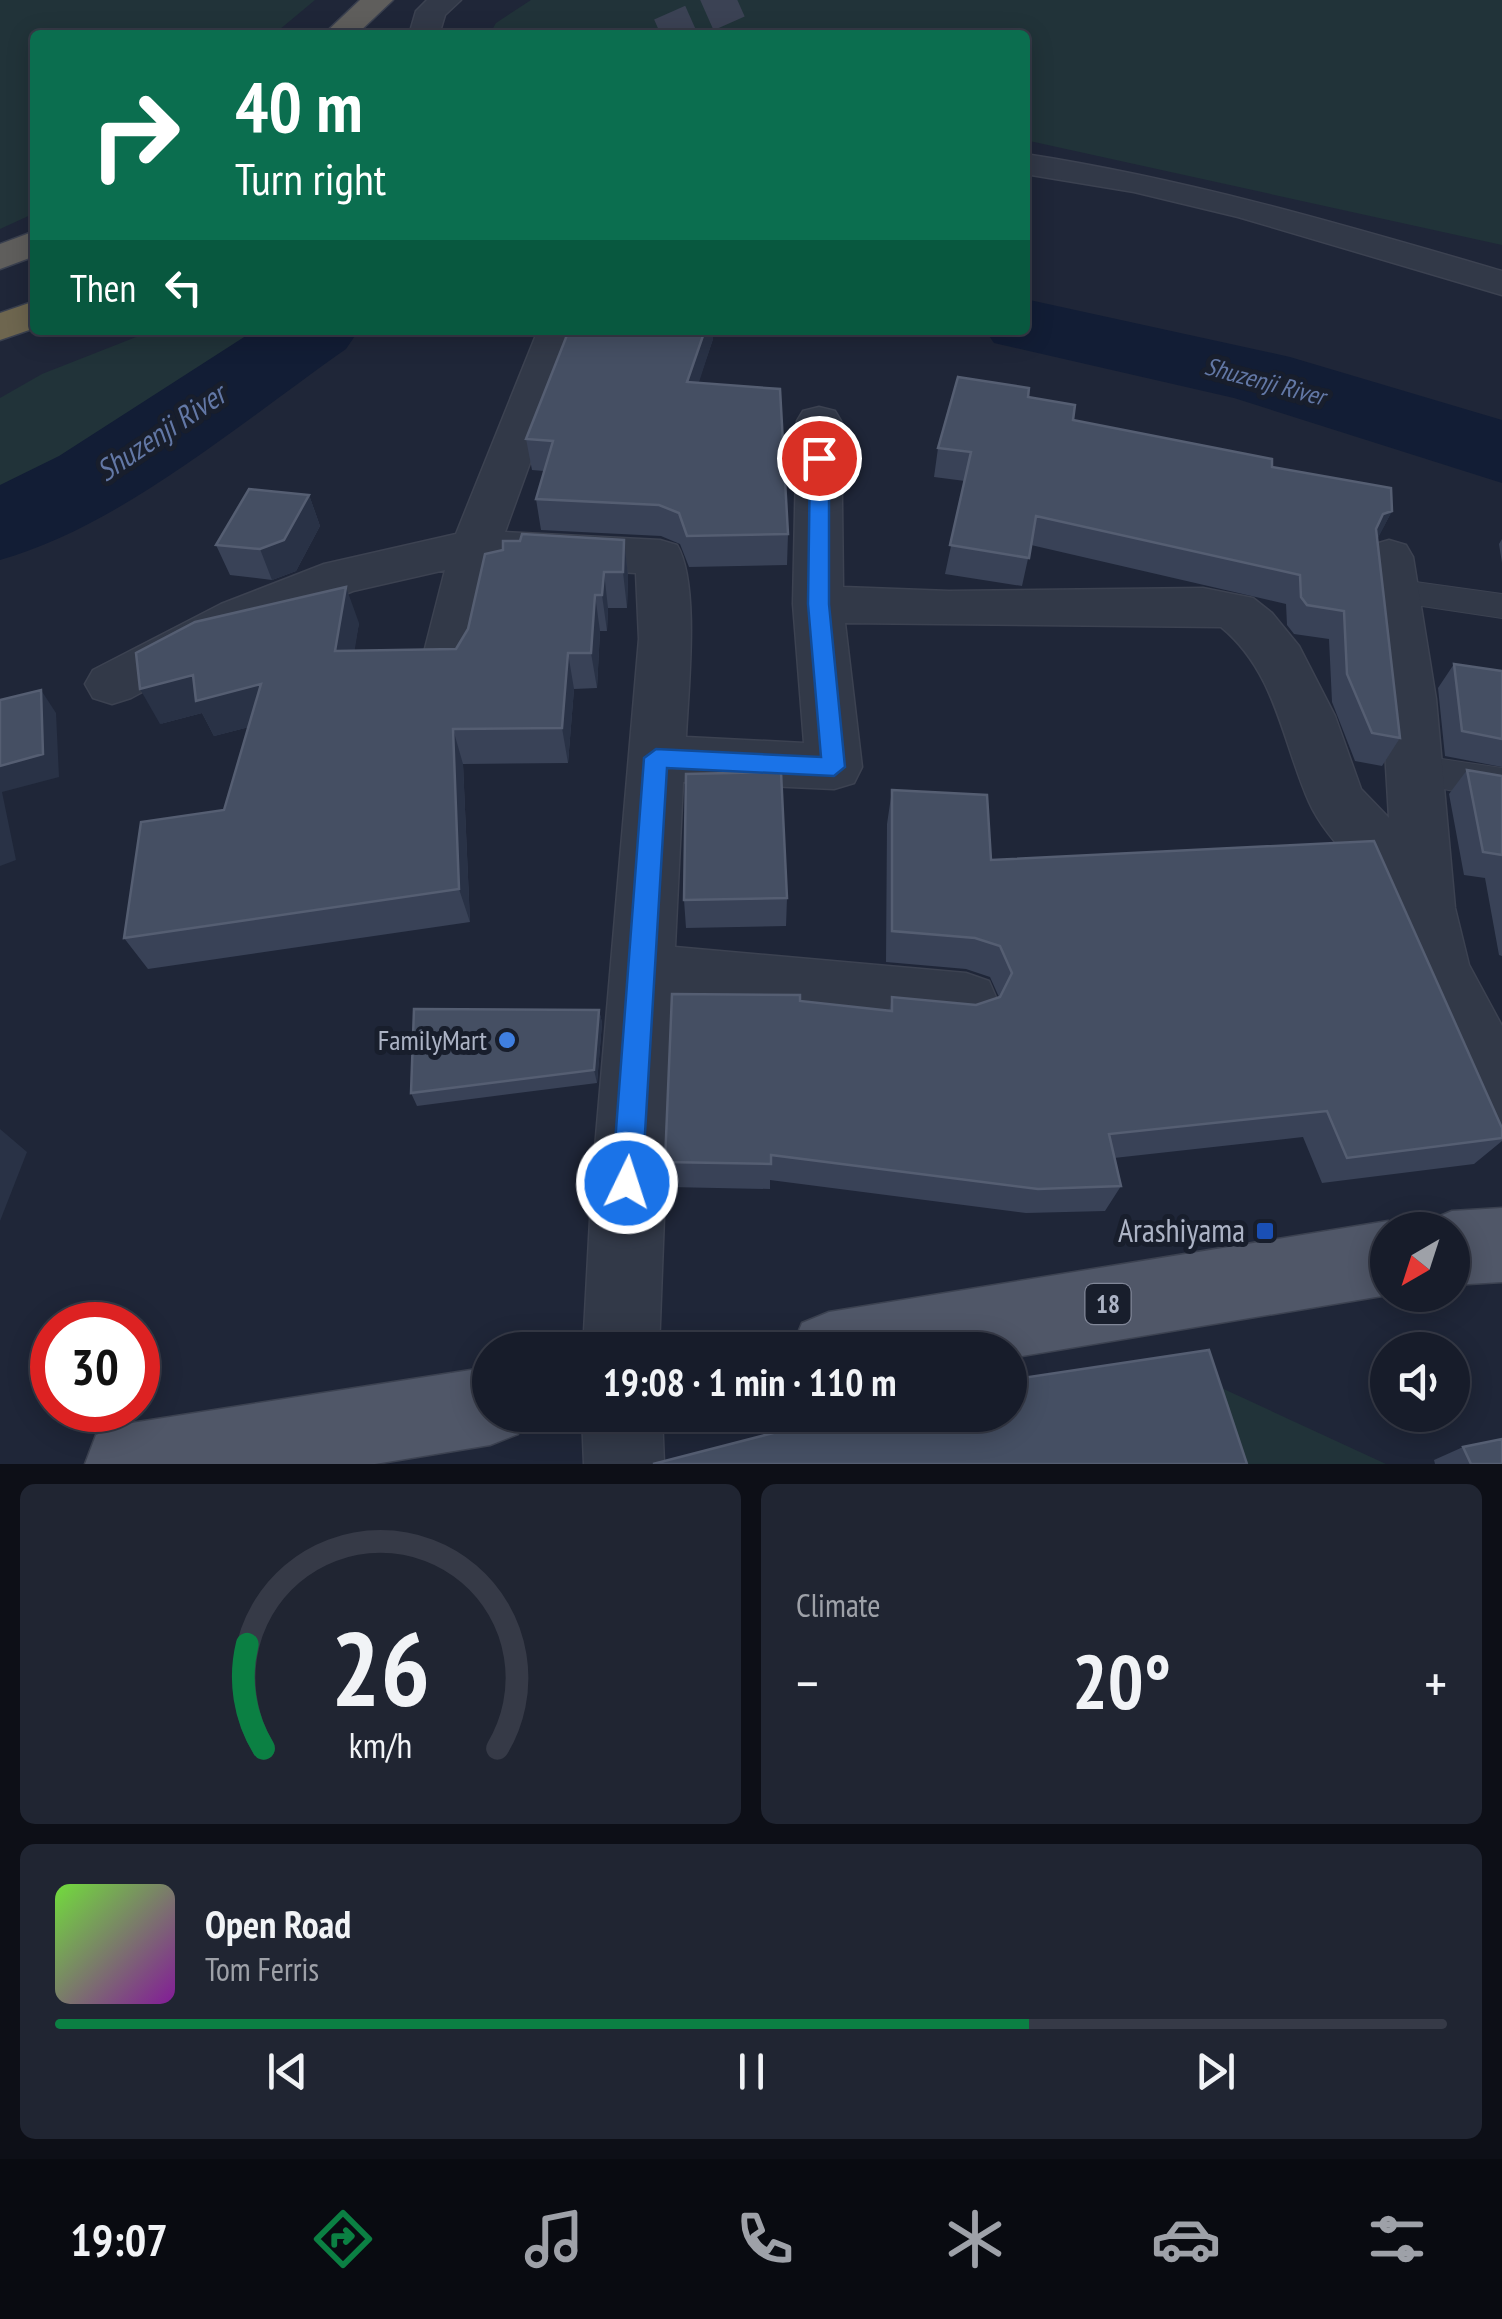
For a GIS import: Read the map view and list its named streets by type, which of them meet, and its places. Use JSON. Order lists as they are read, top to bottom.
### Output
{
  "streets": {
    "main road": ["18"]
  },
  "water": ["Shuzenji River"],
  "places": {
    "other": ["FamilyMart"],
    "transit": ["Arashiyama"]
  },
  "north": "bottom left",
  "page": {
    "turn": ["40 m", "Turn right"],
    "then": "Then",
    "limit": "30",
    "trip": "19:08 · 1 min · 110 m",
    "tile": "Climate",
    "heat": ["−", "20°", "+"],
    "song": ["Open Road", "Tom Ferris"],
    "tabs": "19:07",
    "gauge": ["26", "km/h"]
  }
}
